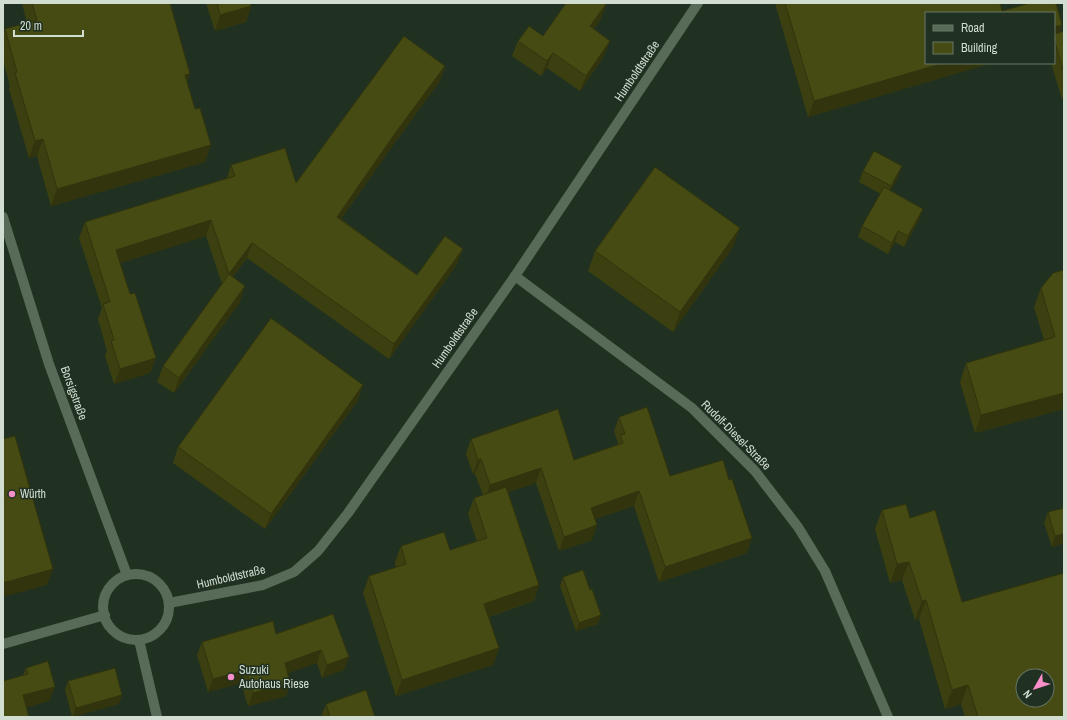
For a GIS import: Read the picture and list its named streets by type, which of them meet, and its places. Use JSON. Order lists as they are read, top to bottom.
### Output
{
  "streets": {
    "street": ["Humboldtstraße", "Borsigstraße", "Rudolf-Diesel-Straße"]
  },
  "crossings": [
    ["Humboldtstraße", "Borsigstraße"],
    ["Humboldtstraße", "Rudolf-Diesel-Straße"]
  ],
  "places": ["Würth", "Suzuki Autohaus Riese"],
  "legend": ["Road", "Building"],
  "scale_bar": "20 m",
  "north": "bottom left"
}
